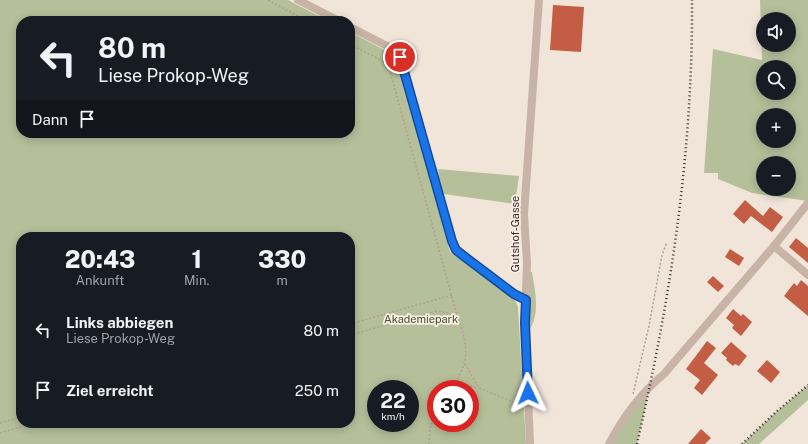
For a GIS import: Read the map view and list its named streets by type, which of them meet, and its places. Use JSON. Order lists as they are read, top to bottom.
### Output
{
  "streets": {
    "street": ["Gutshof-Gasse"]
  },
  "parks": ["Akademiepark"],
  "page": {
    "map_buttons": ["+", "−"],
    "turn": ["80 m", "Liese Prokop-Weg"],
    "then": "Dann",
    "eta": [
      "20:43",
      "Ankunft",
      "1",
      "Min.",
      "330",
      "m"
    ],
    "list": [
      {
        "name": "Links abbiegen",
        "note": "Liese Prokop-Weg",
        "value": "80 m"
      },
      {
        "name": "Ziel erreicht",
        "value": "250 m"
      }
    ],
    "speed": "22 km/h",
    "limit": "30"
  }
}
